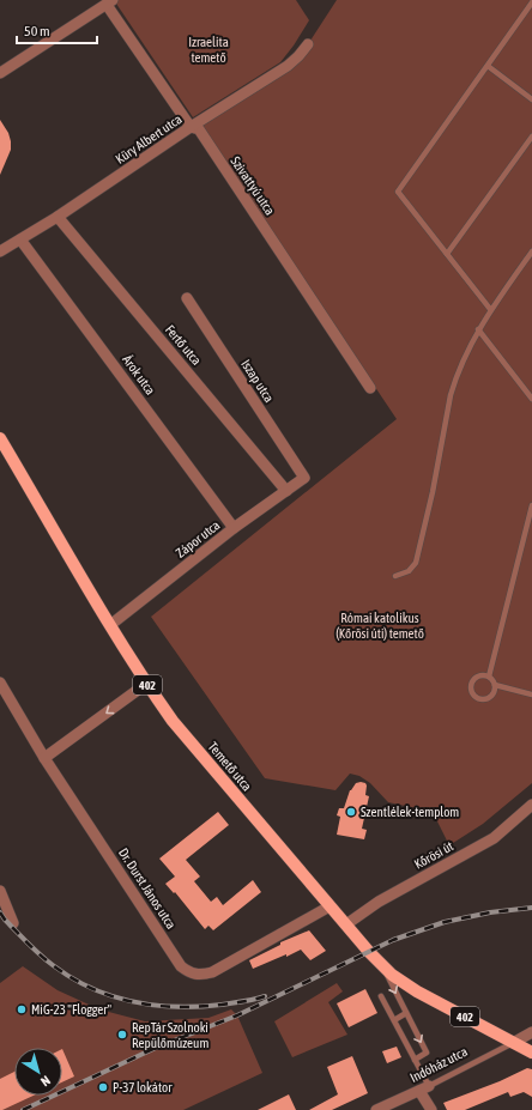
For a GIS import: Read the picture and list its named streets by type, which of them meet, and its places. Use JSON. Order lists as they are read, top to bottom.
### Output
{
  "streets": {
    "main road": ["402", "Temető utca"],
    "street": [
      "Küry Albert utca",
      "Szivattyú utca",
      "Fertő utca",
      "Árok utca",
      "Iszap utca",
      "Zápor utca",
      "Kőrösi út",
      "Dr. Durst János utca",
      "Indóház utca"
    ]
  },
  "crossings": [
    ["Küry Albert utca", "Szivattyú utca"],
    ["Küry Albert utca", "Fertő utca"],
    ["Küry Albert utca", "Árok utca"],
    ["Fertő utca", "Zápor utca"],
    ["Árok utca", "Zápor utca"],
    ["Iszap utca", "Zápor utca"],
    ["Zápor utca", "Temető utca"],
    ["402", "Temető utca"],
    ["402", "Indóház utca"],
    ["Temető utca", "Kőrösi út"],
    ["Temető utca", "Dr. Durst János utca"],
    ["Temető utca", "Indóház utca"]
  ],
  "parks": ["Izraelita temető", "Római katolikus (Kőrösi úti) temető"],
  "places": [
    "Szentlélek-templom",
    "MiG-23 \"Flogger\"",
    "RepTár Szolnoki Repülőmúzeum",
    "P-37 lokátor"
  ],
  "scale_bar": "50 m",
  "north": "bottom right"
}
